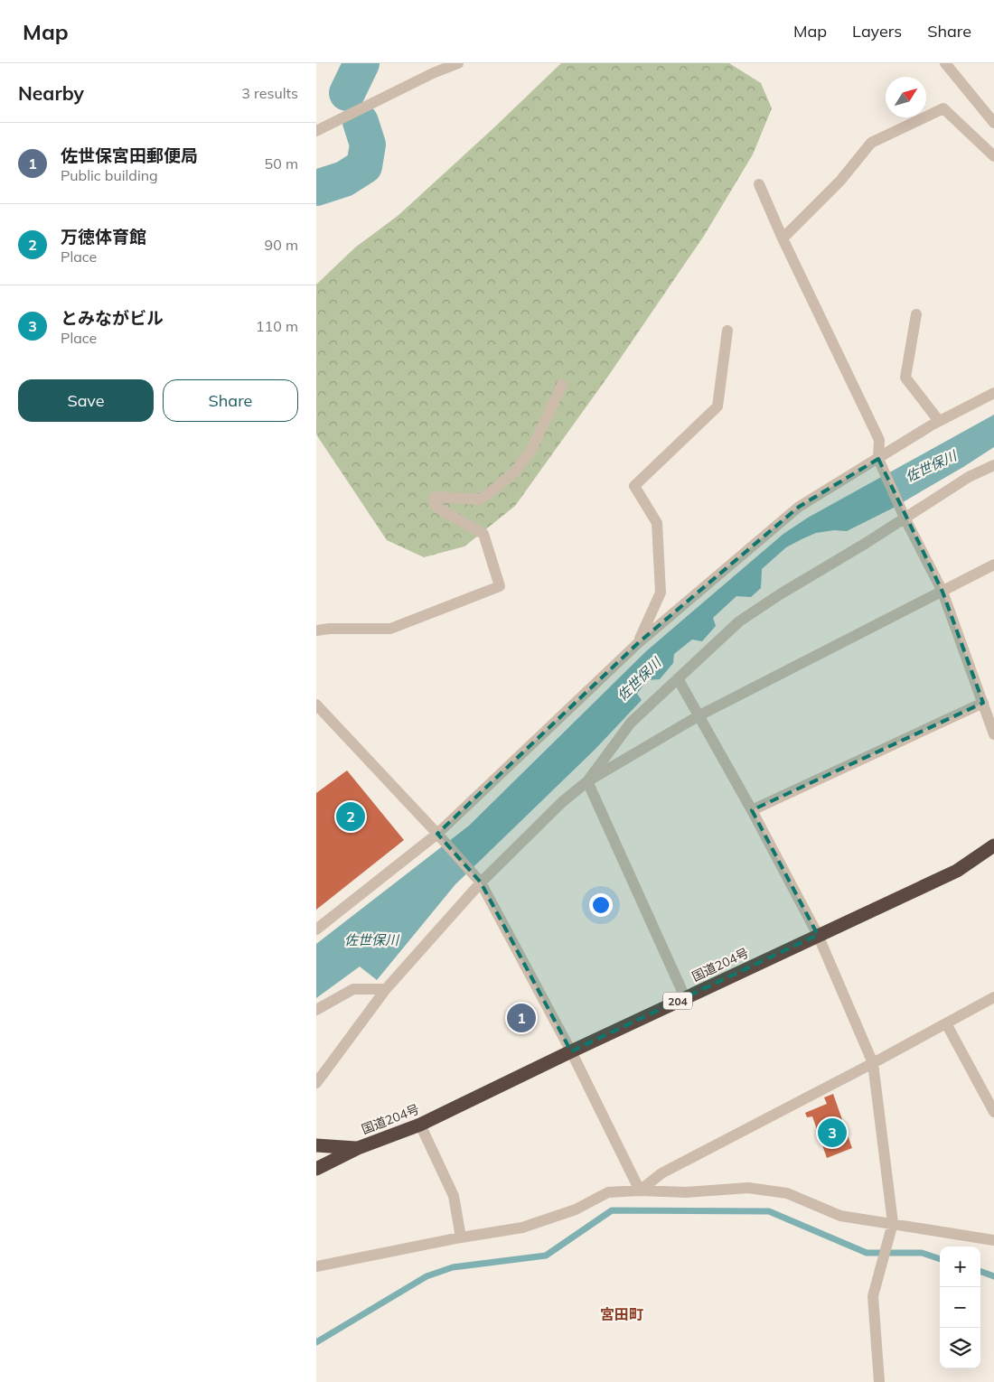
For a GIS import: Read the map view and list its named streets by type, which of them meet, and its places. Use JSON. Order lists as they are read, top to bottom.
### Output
{
  "streets": {
    "highway": ["国道204号", "204"]
  },
  "districts": ["宮田町"],
  "water": ["佐世保川"],
  "north": "top right",
  "page": {
    "header": "Map",
    "nav": ["Map", "Layers", "Share"],
    "heading": ["Nearby", "3 results"],
    "list": [
      {
        "mark": "1",
        "name": "佐世保宮田郵便局",
        "note": "Public building",
        "value": "50 m"
      },
      {
        "mark": "2",
        "name": "万徳体育館",
        "note": "Place",
        "value": "90 m"
      },
      {
        "mark": "3",
        "name": "とみながビル",
        "note": "Place",
        "value": "110 m"
      }
    ],
    "buttons": ["Save", "Share"],
    "pins": ["2", "1", "3"],
    "map_buttons": ["+", "−"]
  }
}
